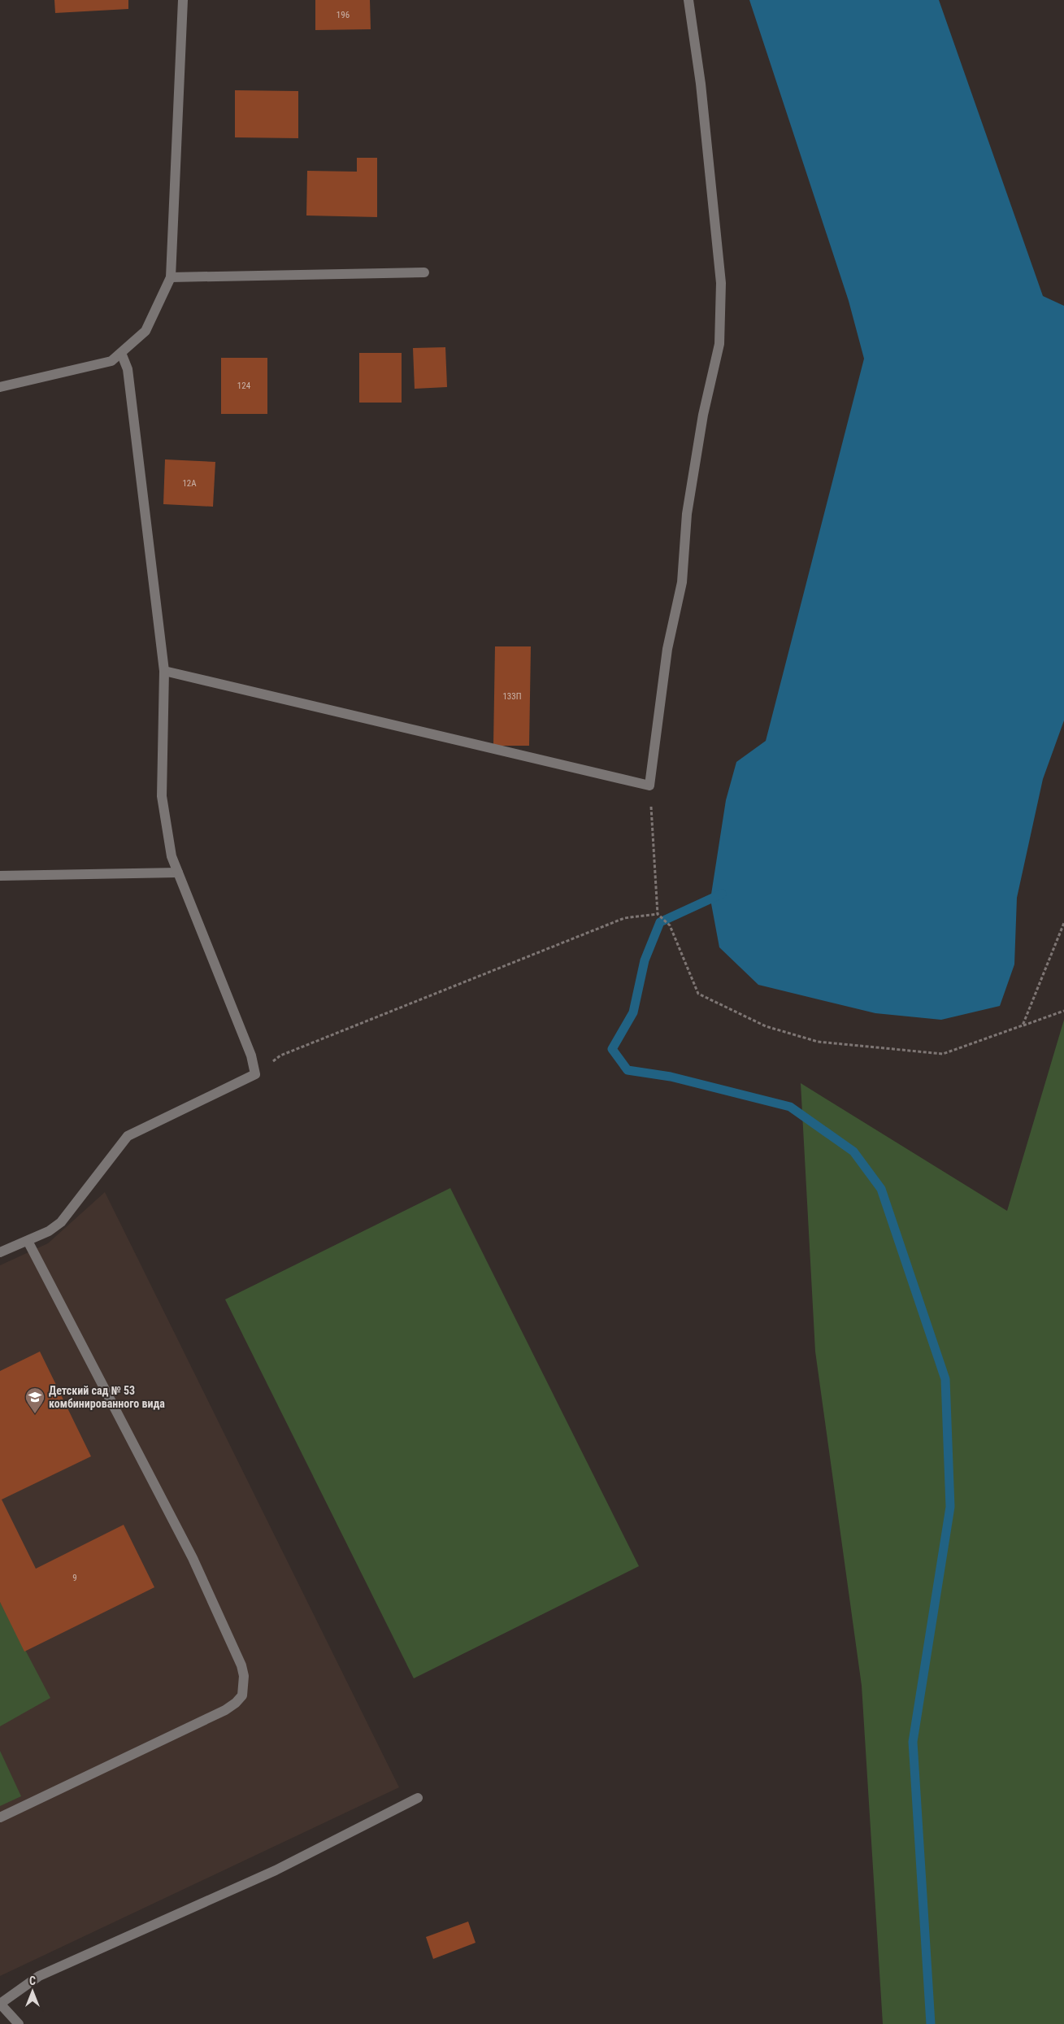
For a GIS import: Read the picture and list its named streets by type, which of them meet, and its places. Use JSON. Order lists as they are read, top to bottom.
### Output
{
  "places": {
    "school or university": ["Детский сад № 53 комбинированного вида"]
  },
  "house_numbers": [
    "196",
    "124",
    "12А",
    "133П",
    "9"
  ],
  "north": "top"
}
